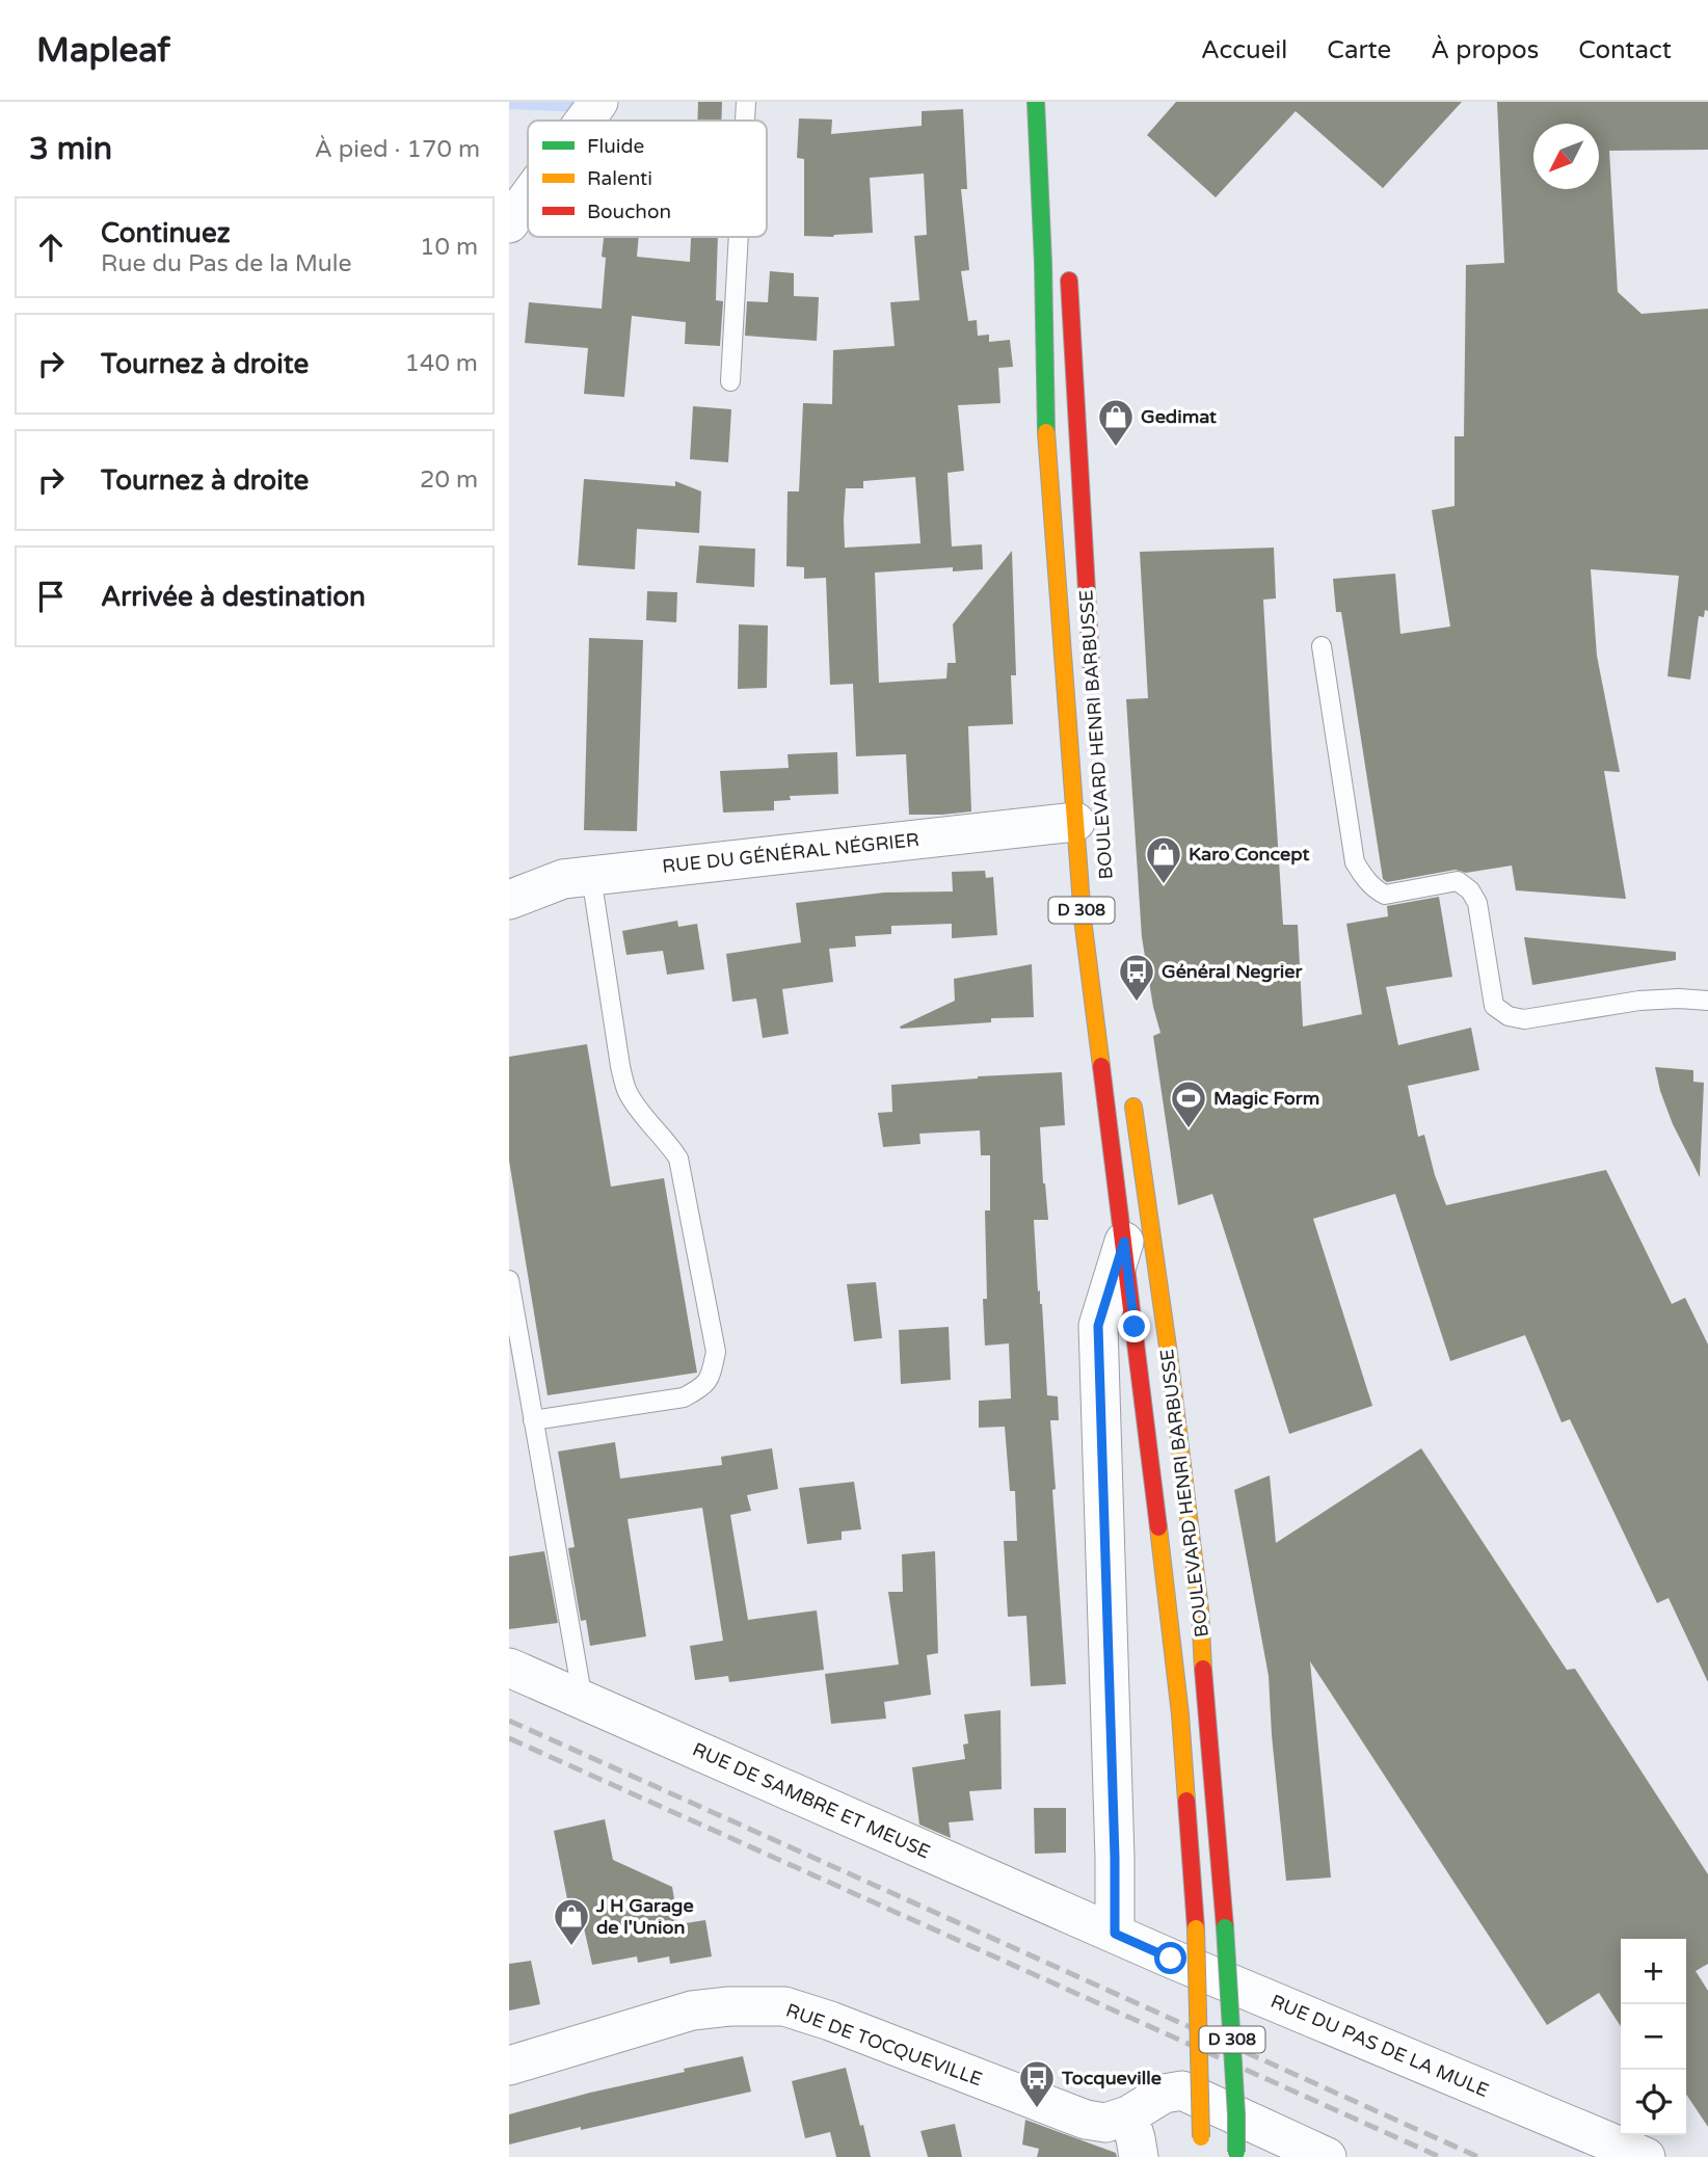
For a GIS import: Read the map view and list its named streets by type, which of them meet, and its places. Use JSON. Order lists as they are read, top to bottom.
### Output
{
  "streets": {
    "main road": ["BOULEVARD HENRI BARBUSSE", "D 308"],
    "street": [
      "RUE DU GÉNÉRAL NÉGRIER",
      "RUE DE SAMBRE ET MEUSE",
      "RUE DE TOCQUEVILLE",
      "RUE DU PAS DE LA MULE"
    ]
  },
  "crossings": [
    ["BOULEVARD HENRI BARBUSSE", "RUE DU GÉNÉRAL NÉGRIER"],
    ["BOULEVARD HENRI BARBUSSE", "RUE DE SAMBRE ET MEUSE"],
    ["BOULEVARD HENRI BARBUSSE", "RUE DU PAS DE LA MULE"],
    ["RUE DE SAMBRE ET MEUSE", "RUE DU PAS DE LA MULE"]
  ],
  "places": {
    "shop": ["Gedimat", "Karo Concept", "J H Garage de l'Union"],
    "bus stop": ["Général Negrier", "Tocqueville"],
    "sports": ["Magic Form"]
  },
  "legend": ["Fluide", "Ralenti", "Bouchon"],
  "north": "bottom left",
  "page": {
    "header": "Mapleaf",
    "nav": [
      "Accueil",
      "Carte",
      "À propos",
      "Contact"
    ],
    "heading": ["3 min", "À pied · 170 m"],
    "list": [
      ["Continuez", "Rue du Pas de la Mule", "10 m"],
      ["Tournez à droite", "140 m"],
      ["Tournez à droite", "20 m"],
      "Arrivée à destination"
    ],
    "map_buttons": ["+", "−"]
  }
}
